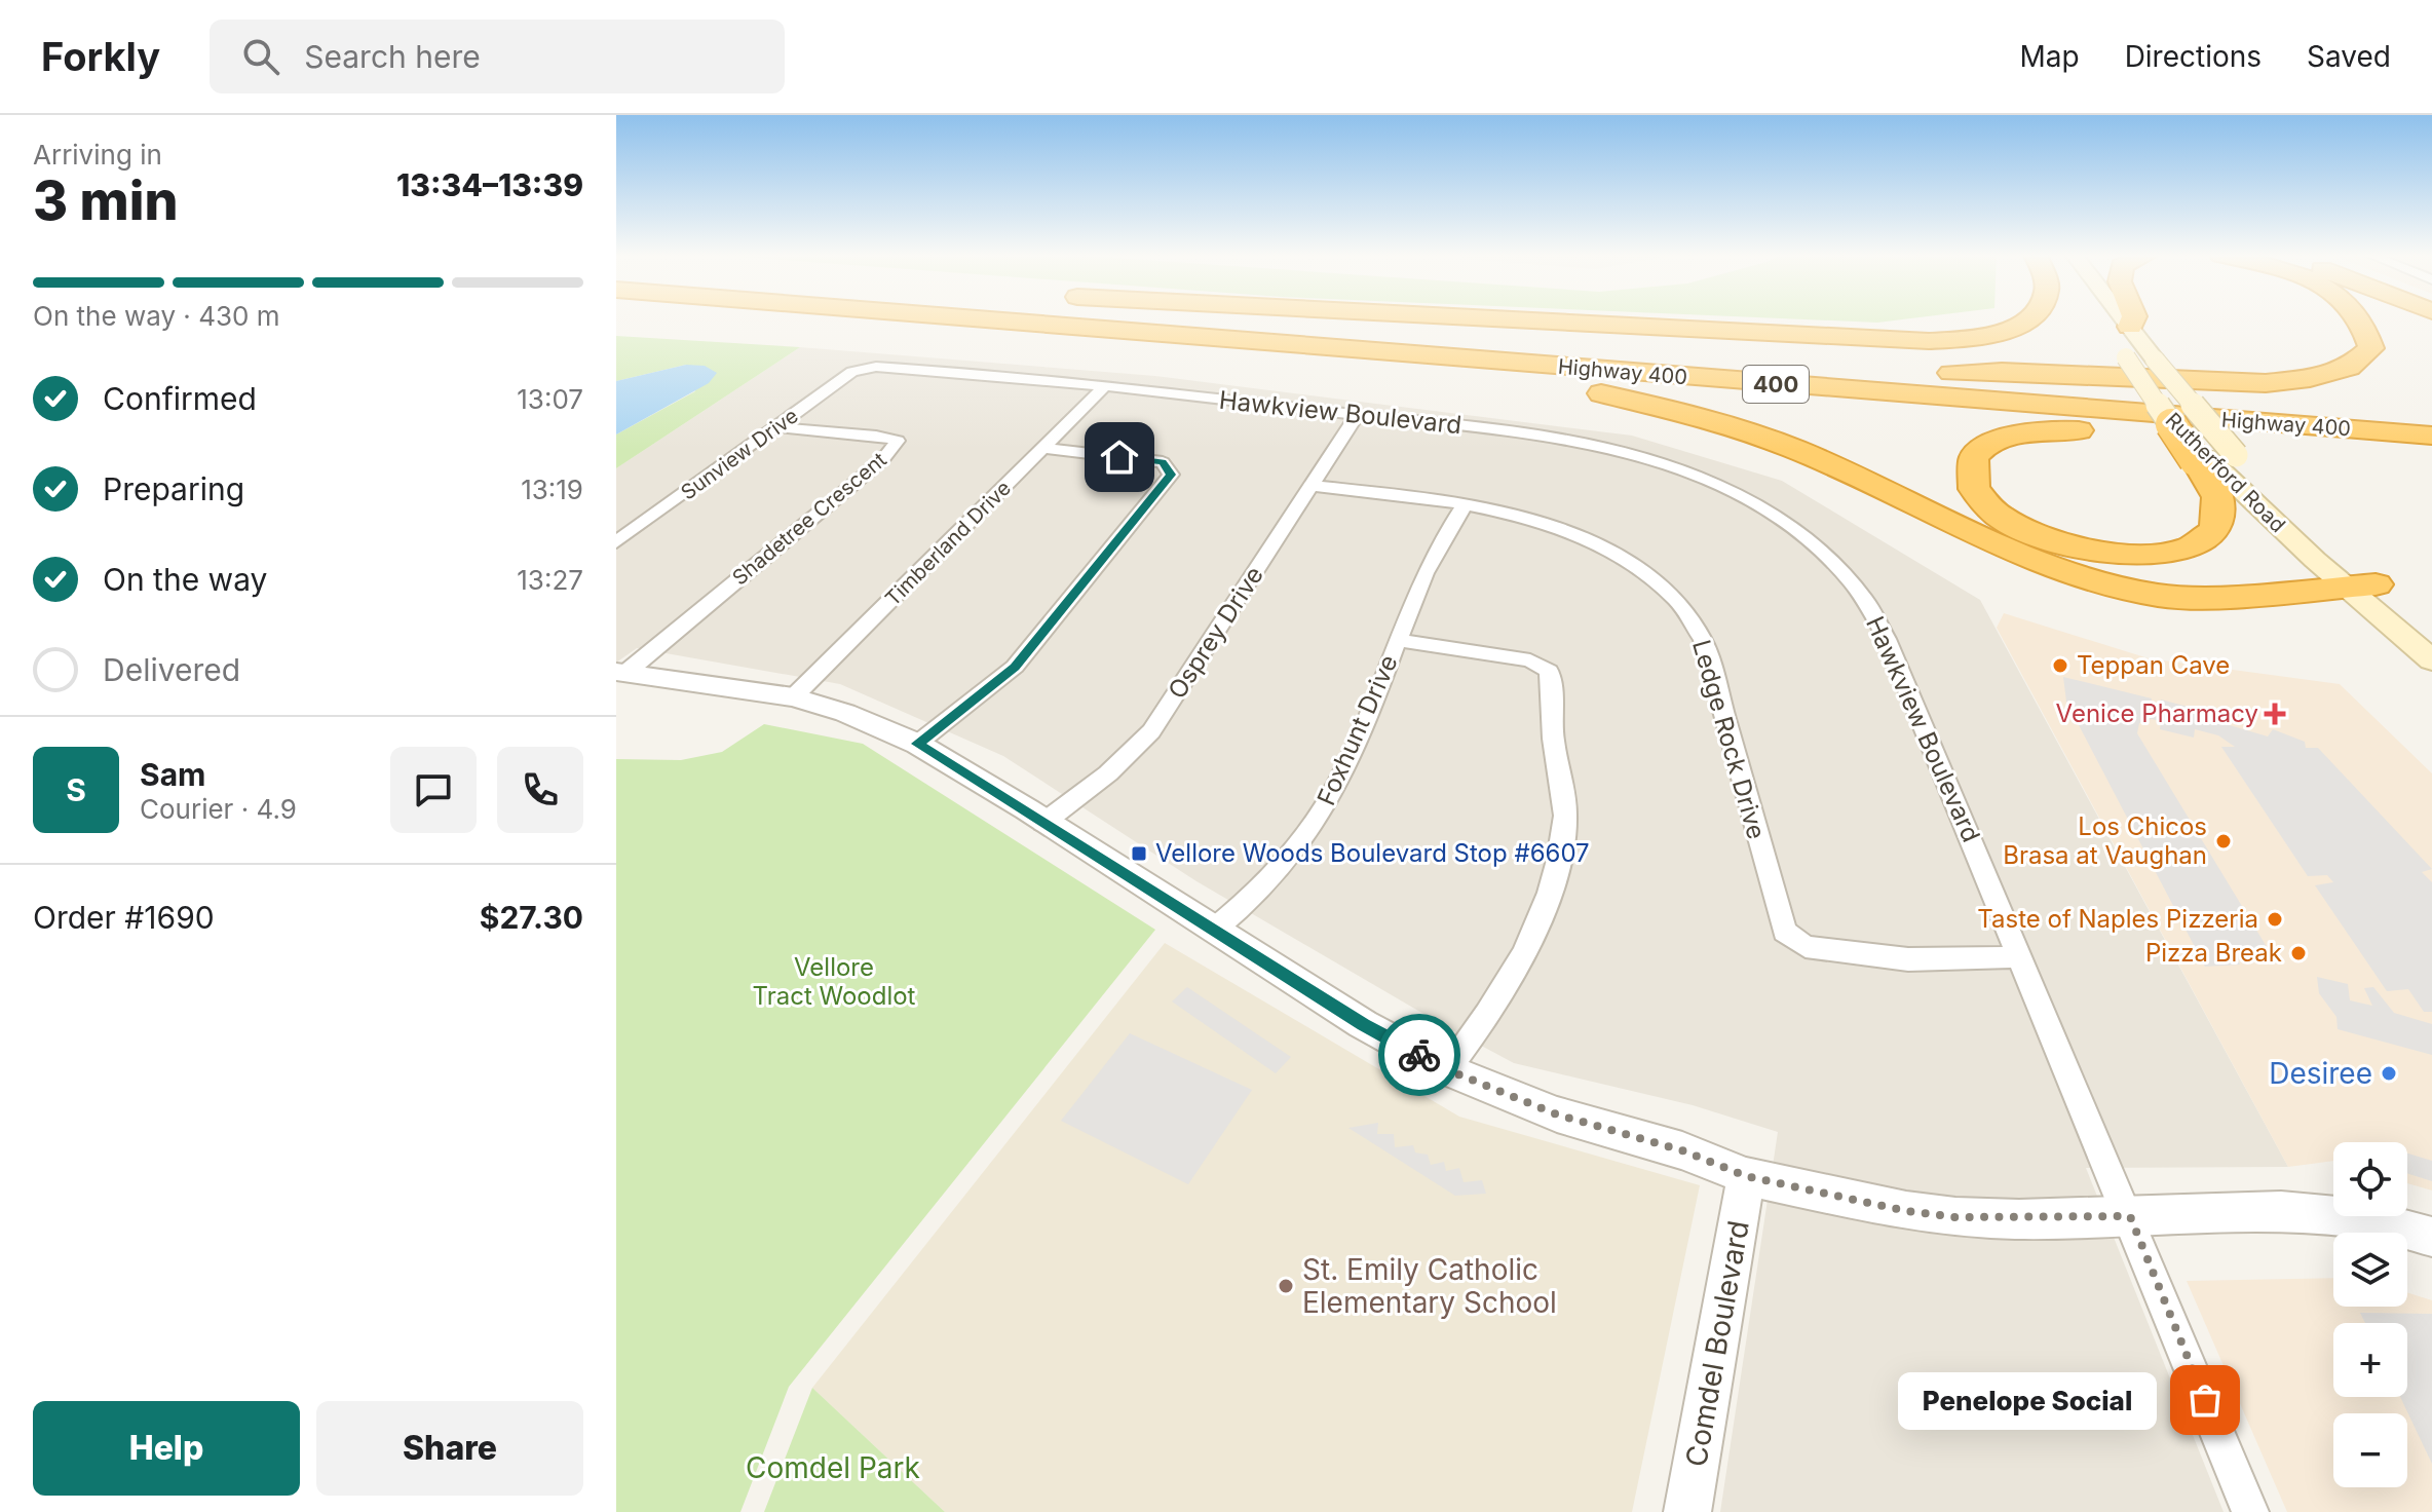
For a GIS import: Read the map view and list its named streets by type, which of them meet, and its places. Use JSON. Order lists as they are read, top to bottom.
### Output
{
  "streets": {
    "highway": ["Highway 400", "400"],
    "main road": ["Rutherford Road"],
    "street": [
      "Hawkview Boulevard",
      "Sunview Drive",
      "Shadetree Crescent",
      "Timberland Drive",
      "Osprey Drive",
      "Foxhunt Drive",
      "Ledge Rock Drive",
      "Comdel Boulevard"
    ]
  },
  "crossings": [
    ["Hawkview Boulevard", "Sunview Drive"],
    ["Hawkview Boulevard", "Timberland Drive"],
    ["Hawkview Boulevard", "Osprey Drive"],
    ["Hawkview Boulevard", "Ledge Rock Drive"],
    ["Sunview Drive", "Shadetree Crescent"],
    ["Osprey Drive", "Ledge Rock Drive"],
    ["Foxhunt Drive", "Ledge Rock Drive"]
  ],
  "parks": ["Vellore Tract Woodlot", "Comdel Park"],
  "places": {
    "other": [
      "Teppan Cave",
      "Los Chicos Brasa at Vaughan",
      "Taste of Naples Pizzeria",
      "Pizza Break",
      "Desiree",
      "St. Emily Catholic Elementary School",
      "Penelope Social"
    ],
    "health": ["Venice Pharmacy"],
    "transit": ["Vellore Woods Boulevard Stop #6607"]
  },
  "page": {
    "header": "Forkly",
    "search": "Search here",
    "nav": ["Map", "Directions", "Saved"],
    "heading": ["3 min", "Arriving in", "13:34–13:39"],
    "panel": [
      "Sam",
      "Courier · 4.9",
      "Order #1690",
      "$27.30"
    ],
    "bar": "On the way · 430 m",
    "list": [
      ["Confirmed", "13:07"],
      ["Preparing", "13:19"],
      ["On the way", "13:27"],
      "Delivered"
    ],
    "round": "S",
    "map_buttons": ["+", "−"],
    "bubble": "Penelope Social",
    "buttons": ["Help", "Share"]
  }
}
